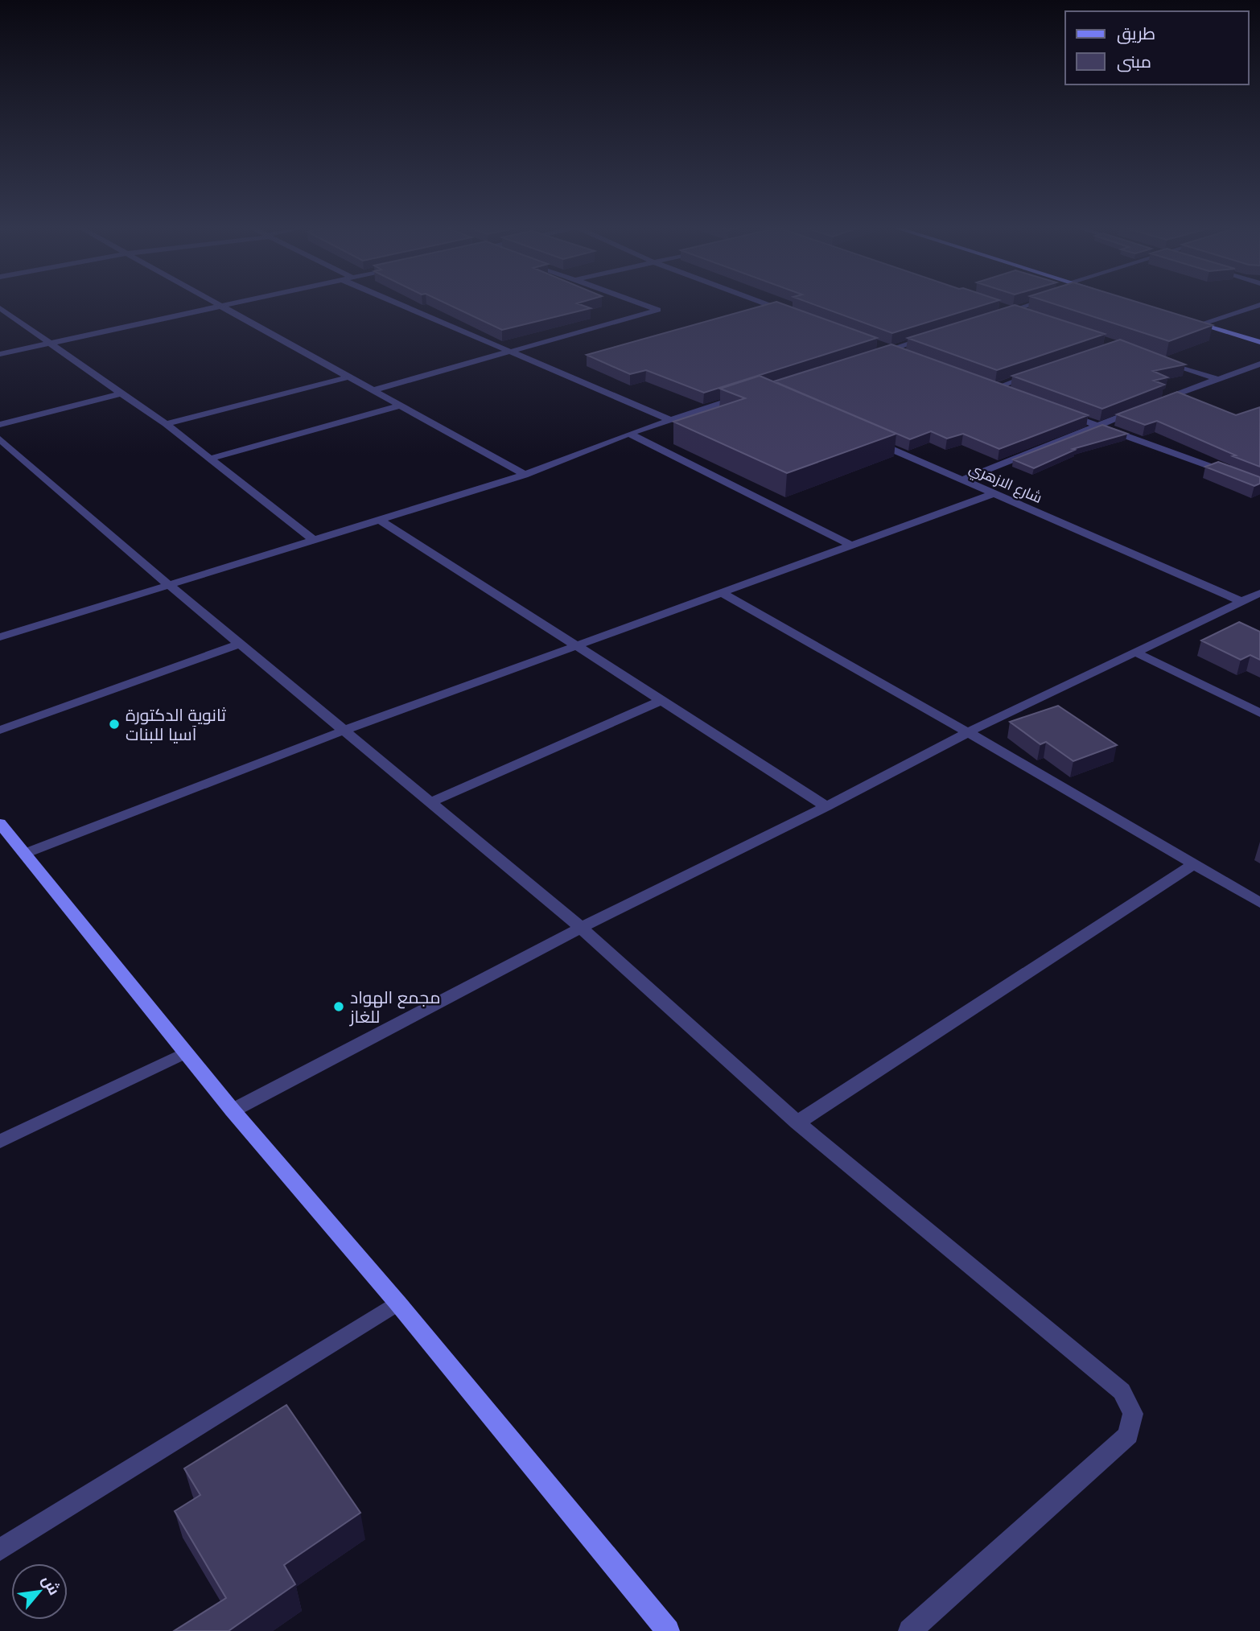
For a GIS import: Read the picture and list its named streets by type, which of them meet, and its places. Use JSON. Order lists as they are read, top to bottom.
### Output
{
  "streets": {
    "street": ["شارع الازهري"]
  },
  "places": ["ثانوية الدكتورة آسيا للبنات", "مجمع الهواد للغاز"],
  "legend": ["طريق", "مبنى"],
  "north": "top right"
}
